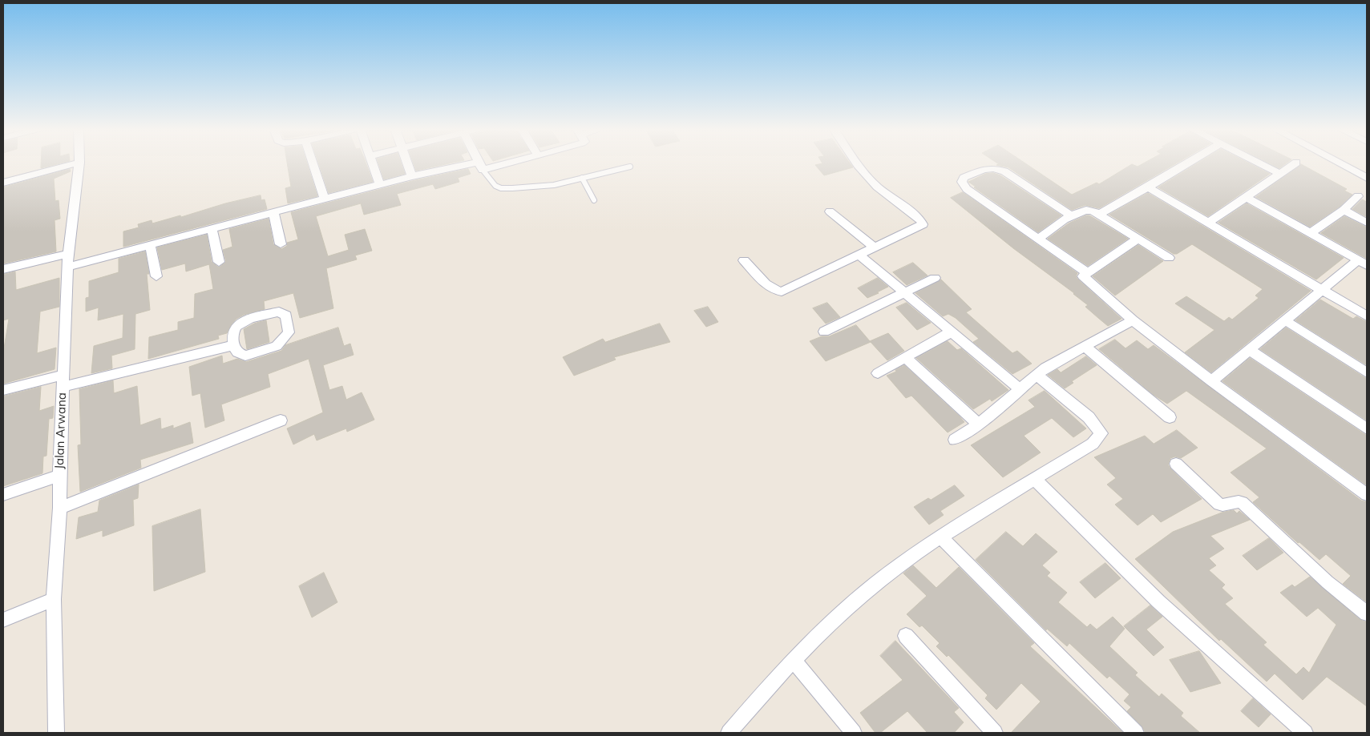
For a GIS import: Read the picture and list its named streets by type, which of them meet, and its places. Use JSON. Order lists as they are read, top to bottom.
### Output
{
  "streets": {
    "street": ["Jalan Arwana"]
  }
}
